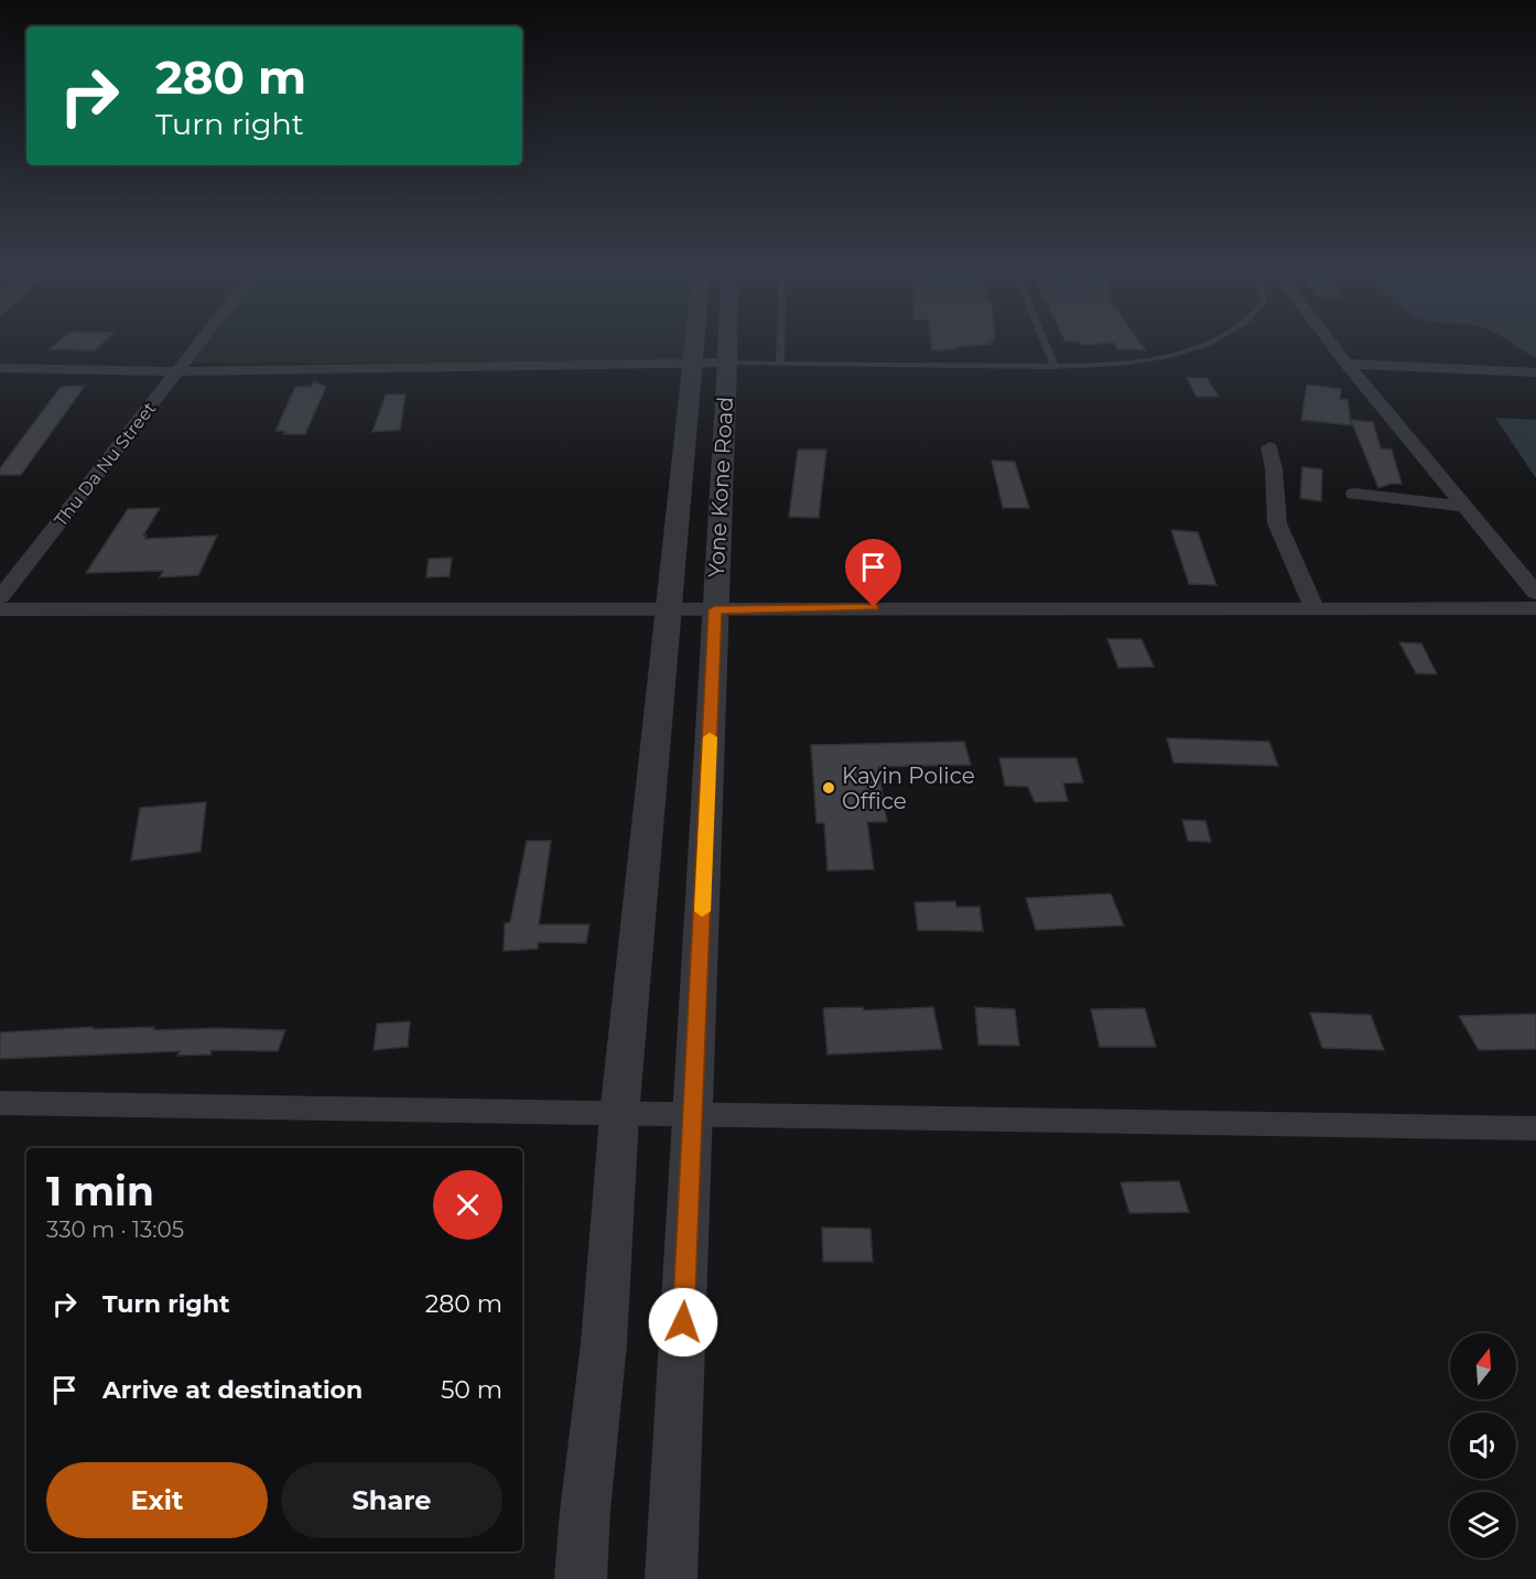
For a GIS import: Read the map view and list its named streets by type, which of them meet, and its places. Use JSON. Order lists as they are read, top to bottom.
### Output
{
  "streets": {
    "street": ["Thu Da Nu Street", "Yone Kone Road"]
  },
  "places": ["Kayin Police Office"],
  "north": "top",
  "page": {
    "turn": ["280 m", "Turn right"],
    "heading": ["1 min", "330 m · 13:05"],
    "list": [
      {
        "name": "Turn right",
        "value": "280 m"
      },
      {
        "name": "Arrive at destination",
        "value": "50 m"
      }
    ],
    "buttons": ["Exit", "Share"]
  }
}
